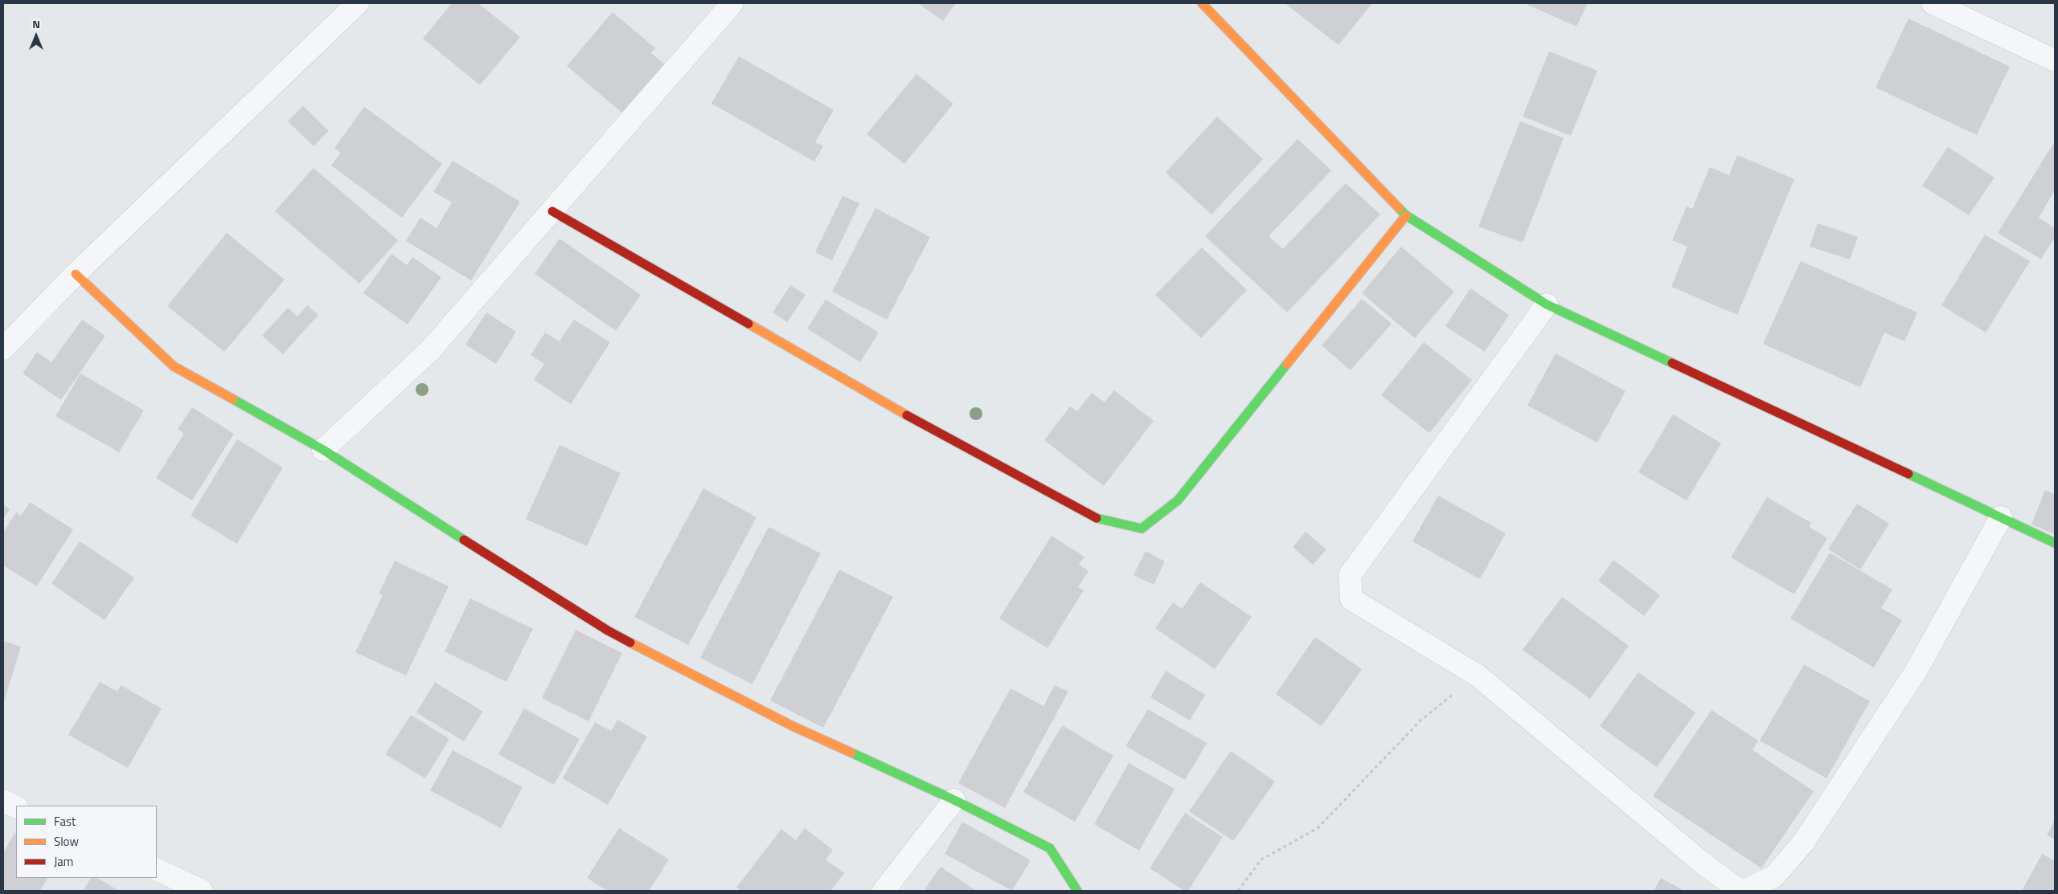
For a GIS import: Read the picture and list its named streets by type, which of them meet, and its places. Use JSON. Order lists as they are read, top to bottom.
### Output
{
  "legend": ["Fast", "Slow", "Jam"],
  "north": "top"
}
